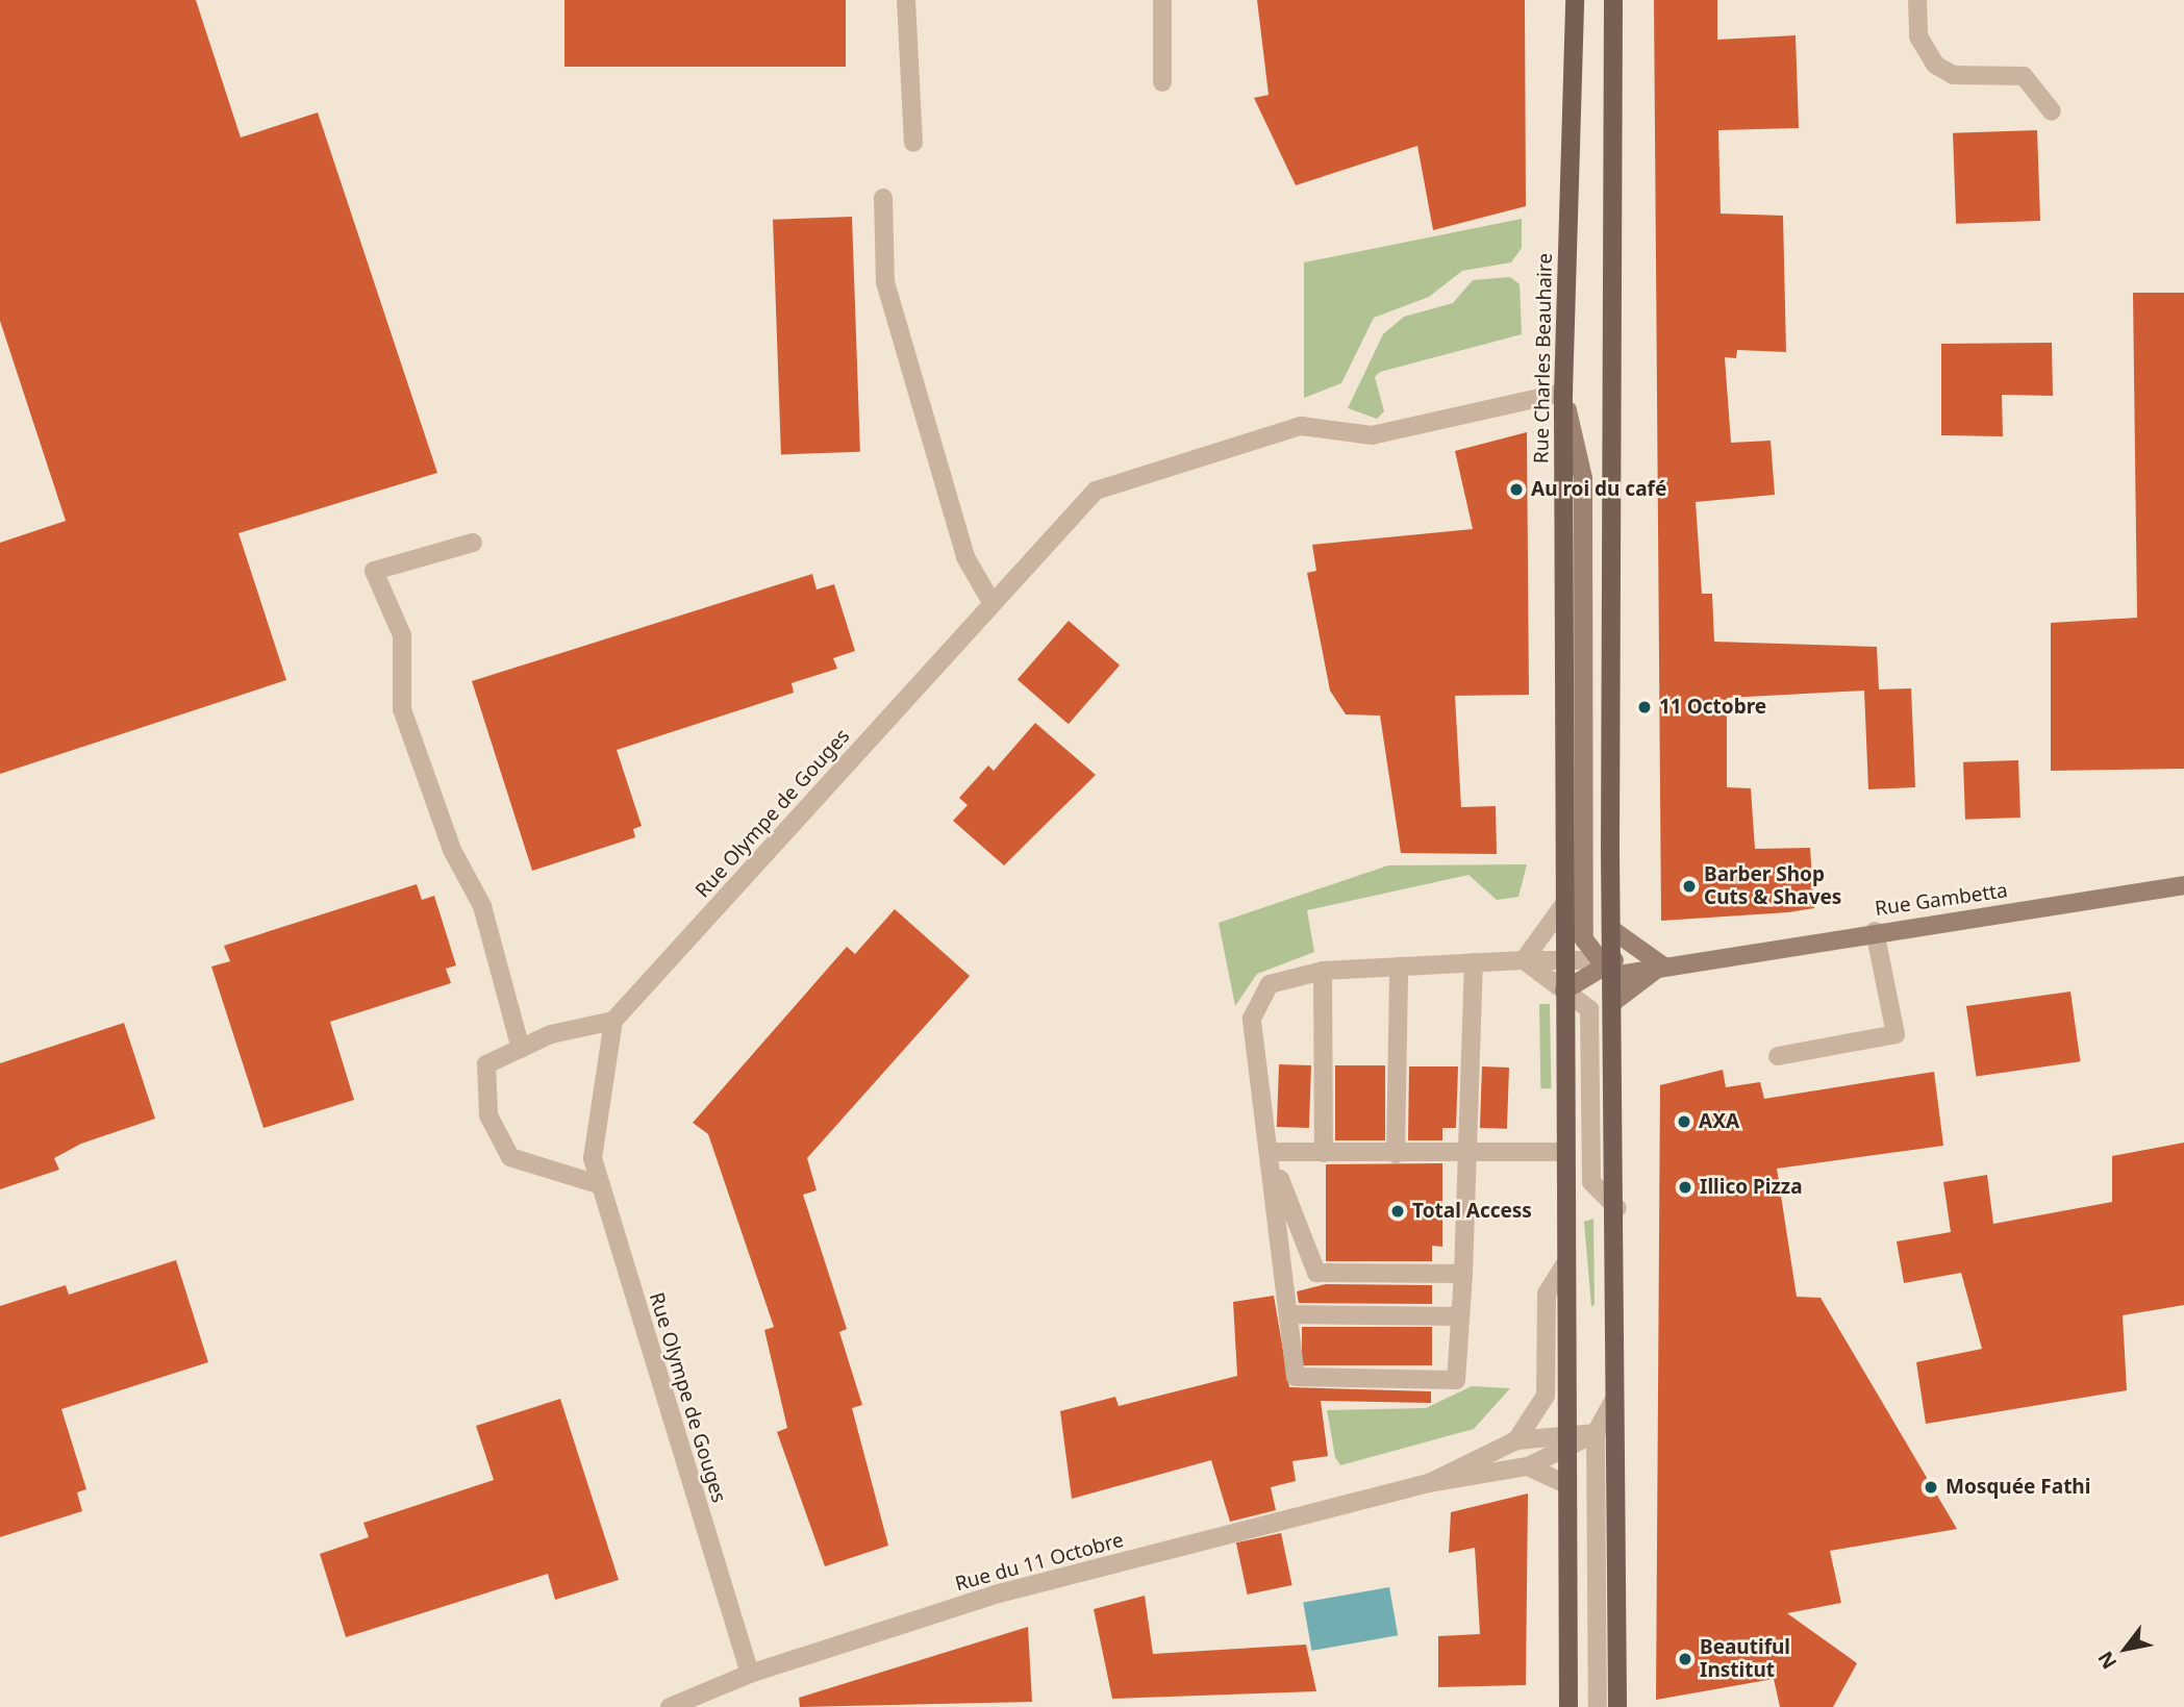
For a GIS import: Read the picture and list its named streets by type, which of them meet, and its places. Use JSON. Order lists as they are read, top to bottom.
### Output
{
  "streets": {
    "main road": ["Rue Charles Beauhaire", "Rue Gambetta"],
    "street": ["Rue Olympe de Gouges", "Rue du 11 Octobre"]
  },
  "crossings": [
    ["Rue Charles Beauhaire", "Rue Olympe de Gouges"],
    ["Rue Olympe de Gouges", "Rue du 11 Octobre"]
  ],
  "places": [
    "Au roi du café",
    "11 Octobre",
    "Barber Shop Cuts & Shaves",
    "AXA",
    "Illico Pizza",
    "Total Access",
    "Mosquée Fathi",
    "Beautiful Institut"
  ],
  "north": "bottom left"
}
